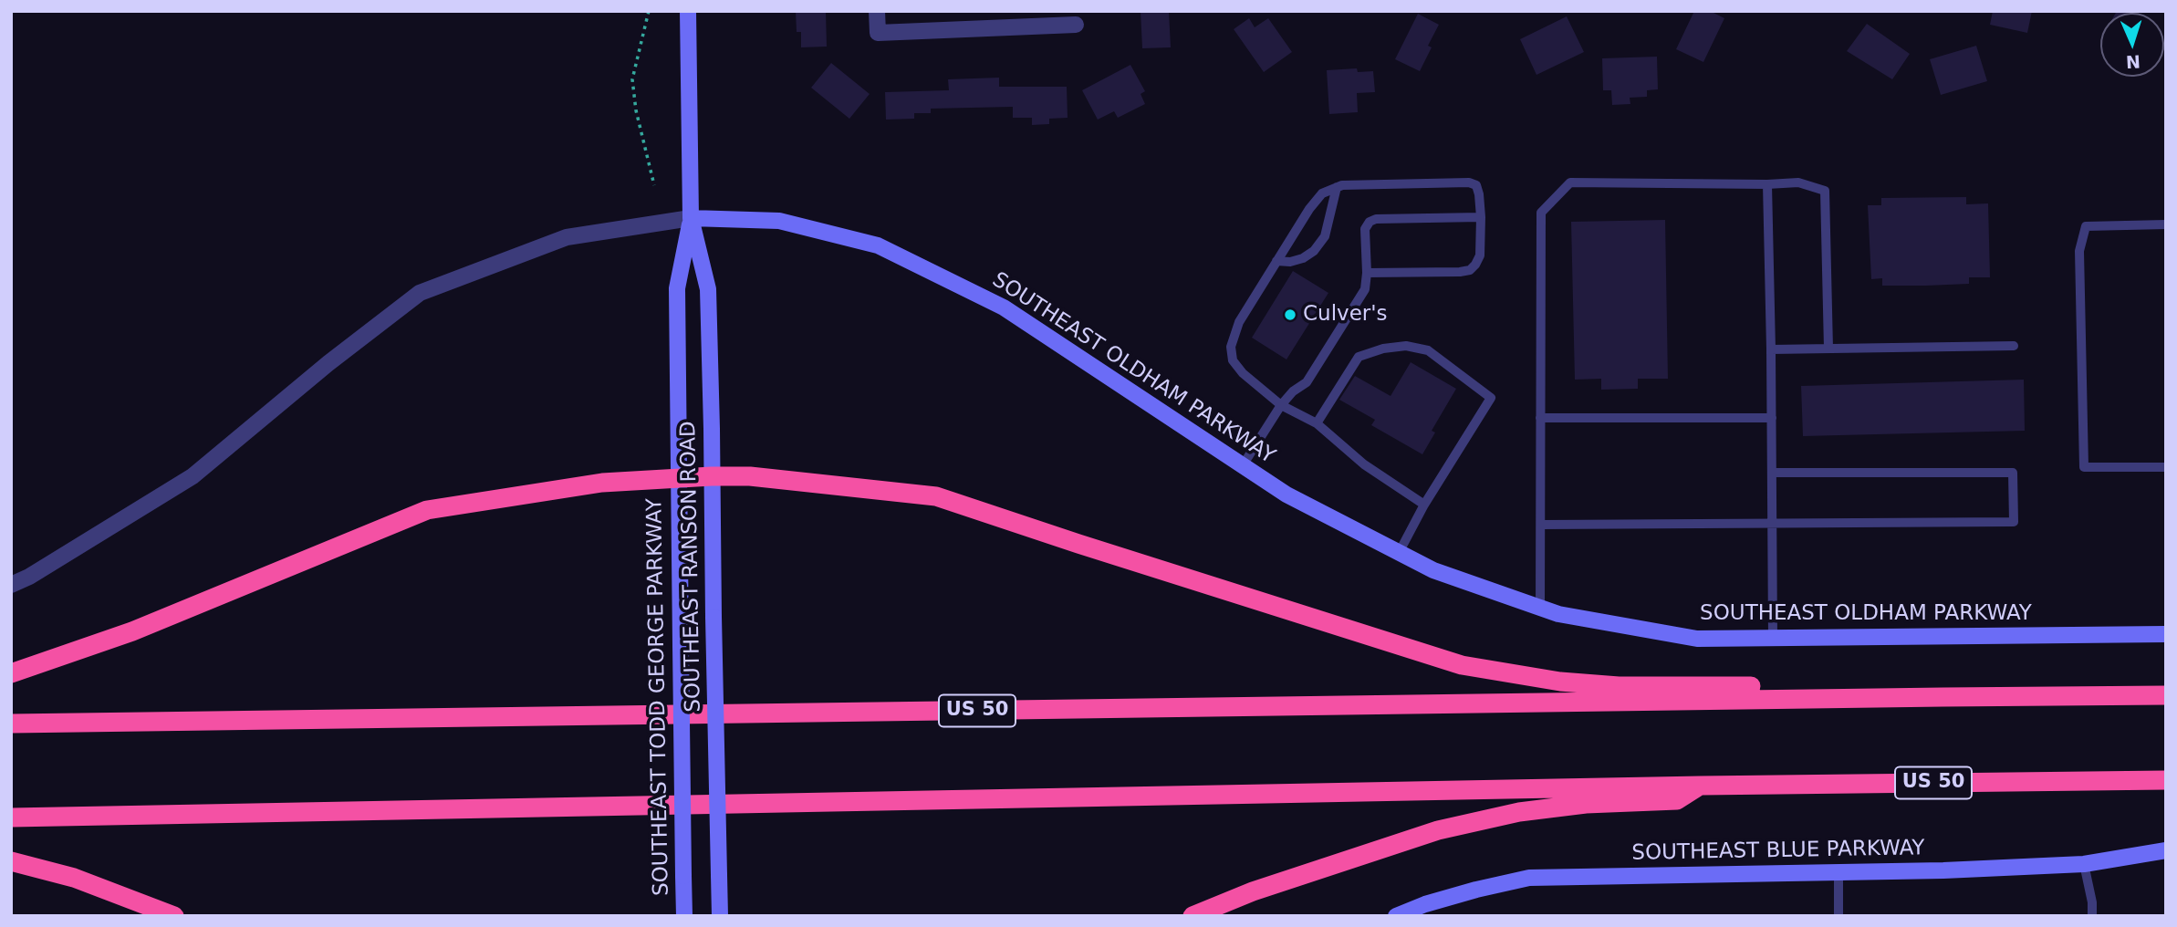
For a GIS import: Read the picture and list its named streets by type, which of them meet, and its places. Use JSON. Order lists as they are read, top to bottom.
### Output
{
  "streets": {
    "highway": ["US 50"],
    "street": [
      "SOUTHEAST OLDHAM PARKWAY",
      "SOUTHEAST RANSON ROAD",
      "SOUTHEAST TODD GEORGE PARKWAY",
      "SOUTHEAST BLUE PARKWAY"
    ]
  },
  "crossings": [
    ["SOUTHEAST OLDHAM PARKWAY", "SOUTHEAST RANSON ROAD"],
    ["SOUTHEAST RANSON ROAD", "SOUTHEAST TODD GEORGE PARKWAY"]
  ],
  "places": ["Culver's"],
  "north": "bottom"
}
